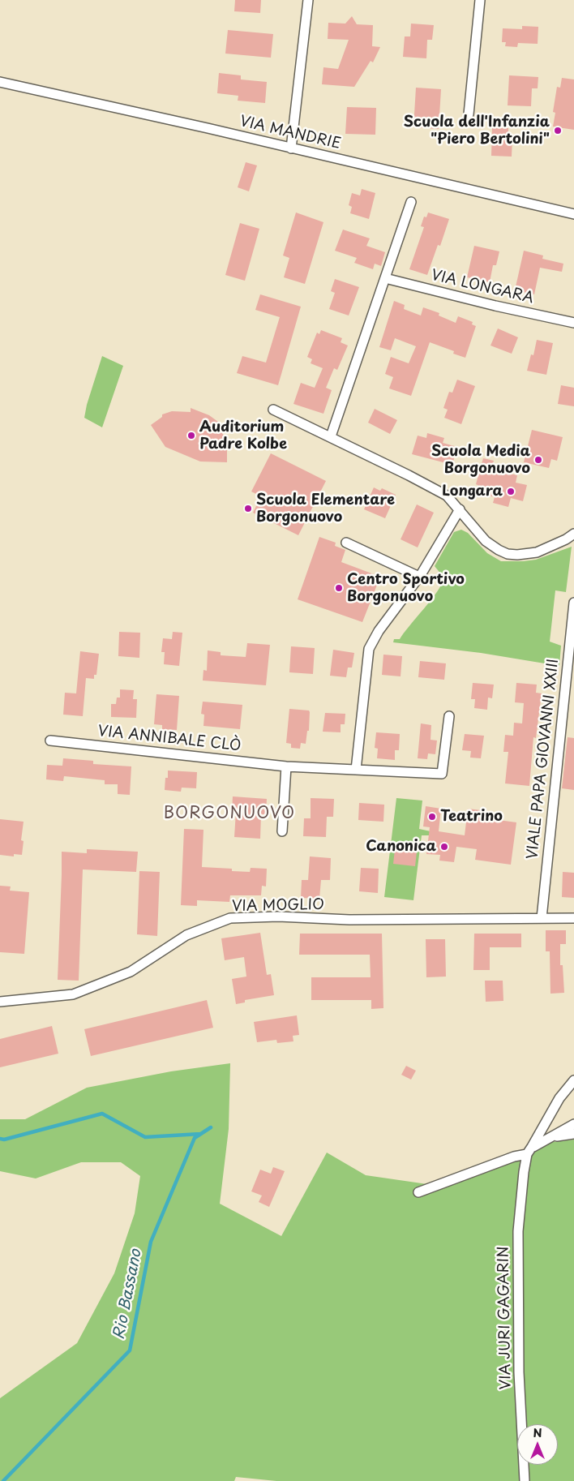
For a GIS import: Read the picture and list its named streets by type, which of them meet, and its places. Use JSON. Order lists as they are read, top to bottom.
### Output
{
  "streets": {
    "street": [
      "VIA MANDRIE",
      "VIA LONGARA",
      "VIA ANNIBALE CLÒ",
      "VIALE PAPA GIOVANNI XXIII",
      "VIA MOGLIO",
      "VIA JURI GAGARIN"
    ]
  },
  "crossings": [
    ["VIALE PAPA GIOVANNI XXIII", "VIA MOGLIO"]
  ],
  "districts": ["BORGONUOVO"],
  "water": ["Rio Bassano"],
  "places": [
    "Scuola dell'Infanzia \"Piero Bertolini\"",
    "Auditorium Padre Kolbe",
    "Scuola Media Borgonuovo",
    "Longara",
    "Scuola Elementare Borgonuovo",
    "Centro Sportivo Borgonuovo",
    "Teatrino",
    "Canonica"
  ],
  "north": "top"
}
